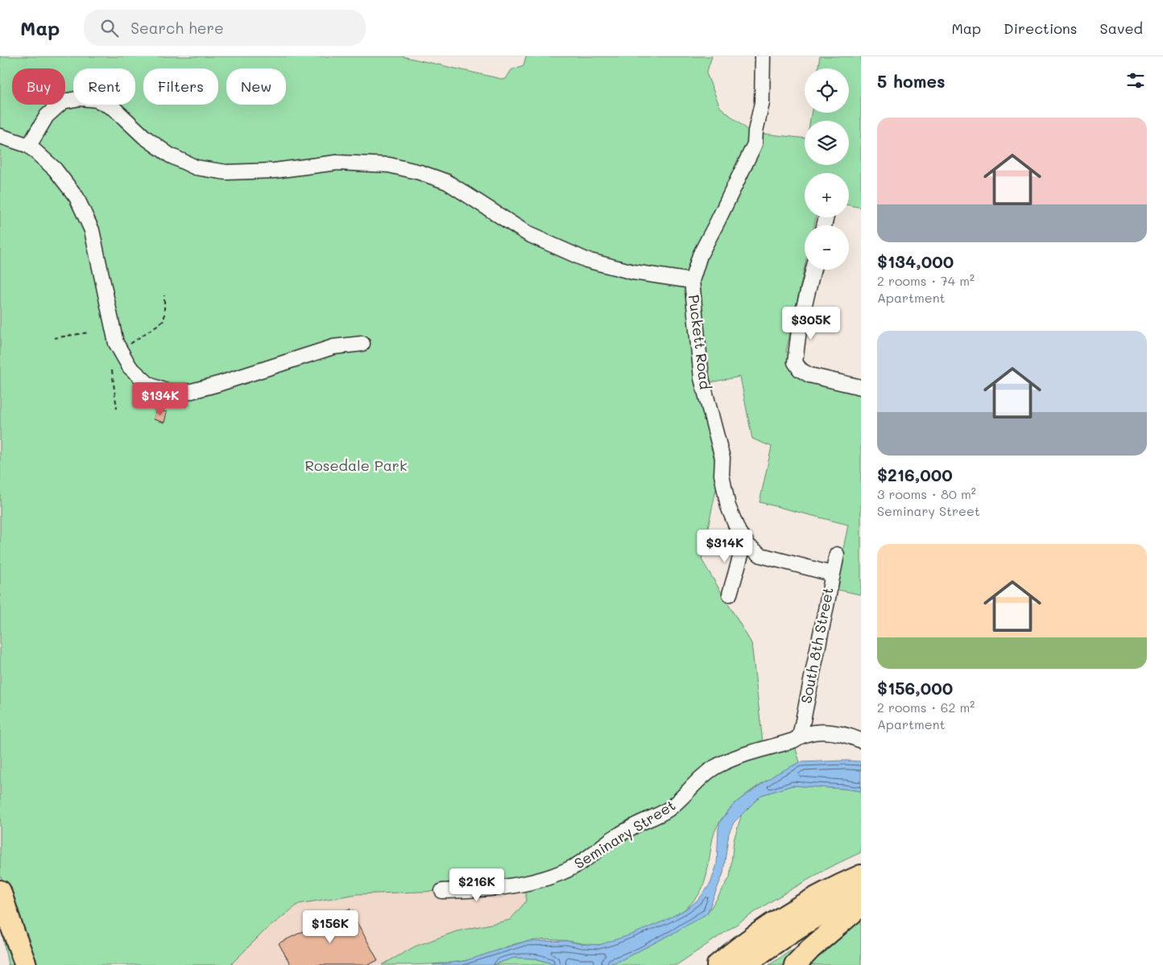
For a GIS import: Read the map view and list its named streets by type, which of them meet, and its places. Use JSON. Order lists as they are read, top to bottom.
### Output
{
  "streets": {
    "street": ["Puckett Road", "South 8th Street", "Seminary Street"]
  },
  "crossings": [
    ["Puckett Road", "South 8th Street"],
    ["South 8th Street", "Seminary Street"]
  ],
  "parks": ["Rosedale Park"],
  "page": {
    "header": "Map",
    "search": "Search here",
    "nav": ["Map", "Directions", "Saved"],
    "heading": "5 homes",
    "map_buttons": ["+", "−"],
    "chip": [
      "Buy",
      "Rent",
      "Filters",
      "New"
    ],
    "list": [
      {
        "name": "$134,000",
        "note": "2 rooms · 74 m² · Apartment"
      },
      {
        "name": "$216,000",
        "note": "3 rooms · 80 m² · Seminary Street"
      },
      {
        "name": "$156,000",
        "note": "2 rooms · 62 m² · Apartment"
      }
    ],
    "price": [
      "$305K",
      "$134K",
      "$314K",
      "$216K",
      "$156K"
    ]
  }
}
